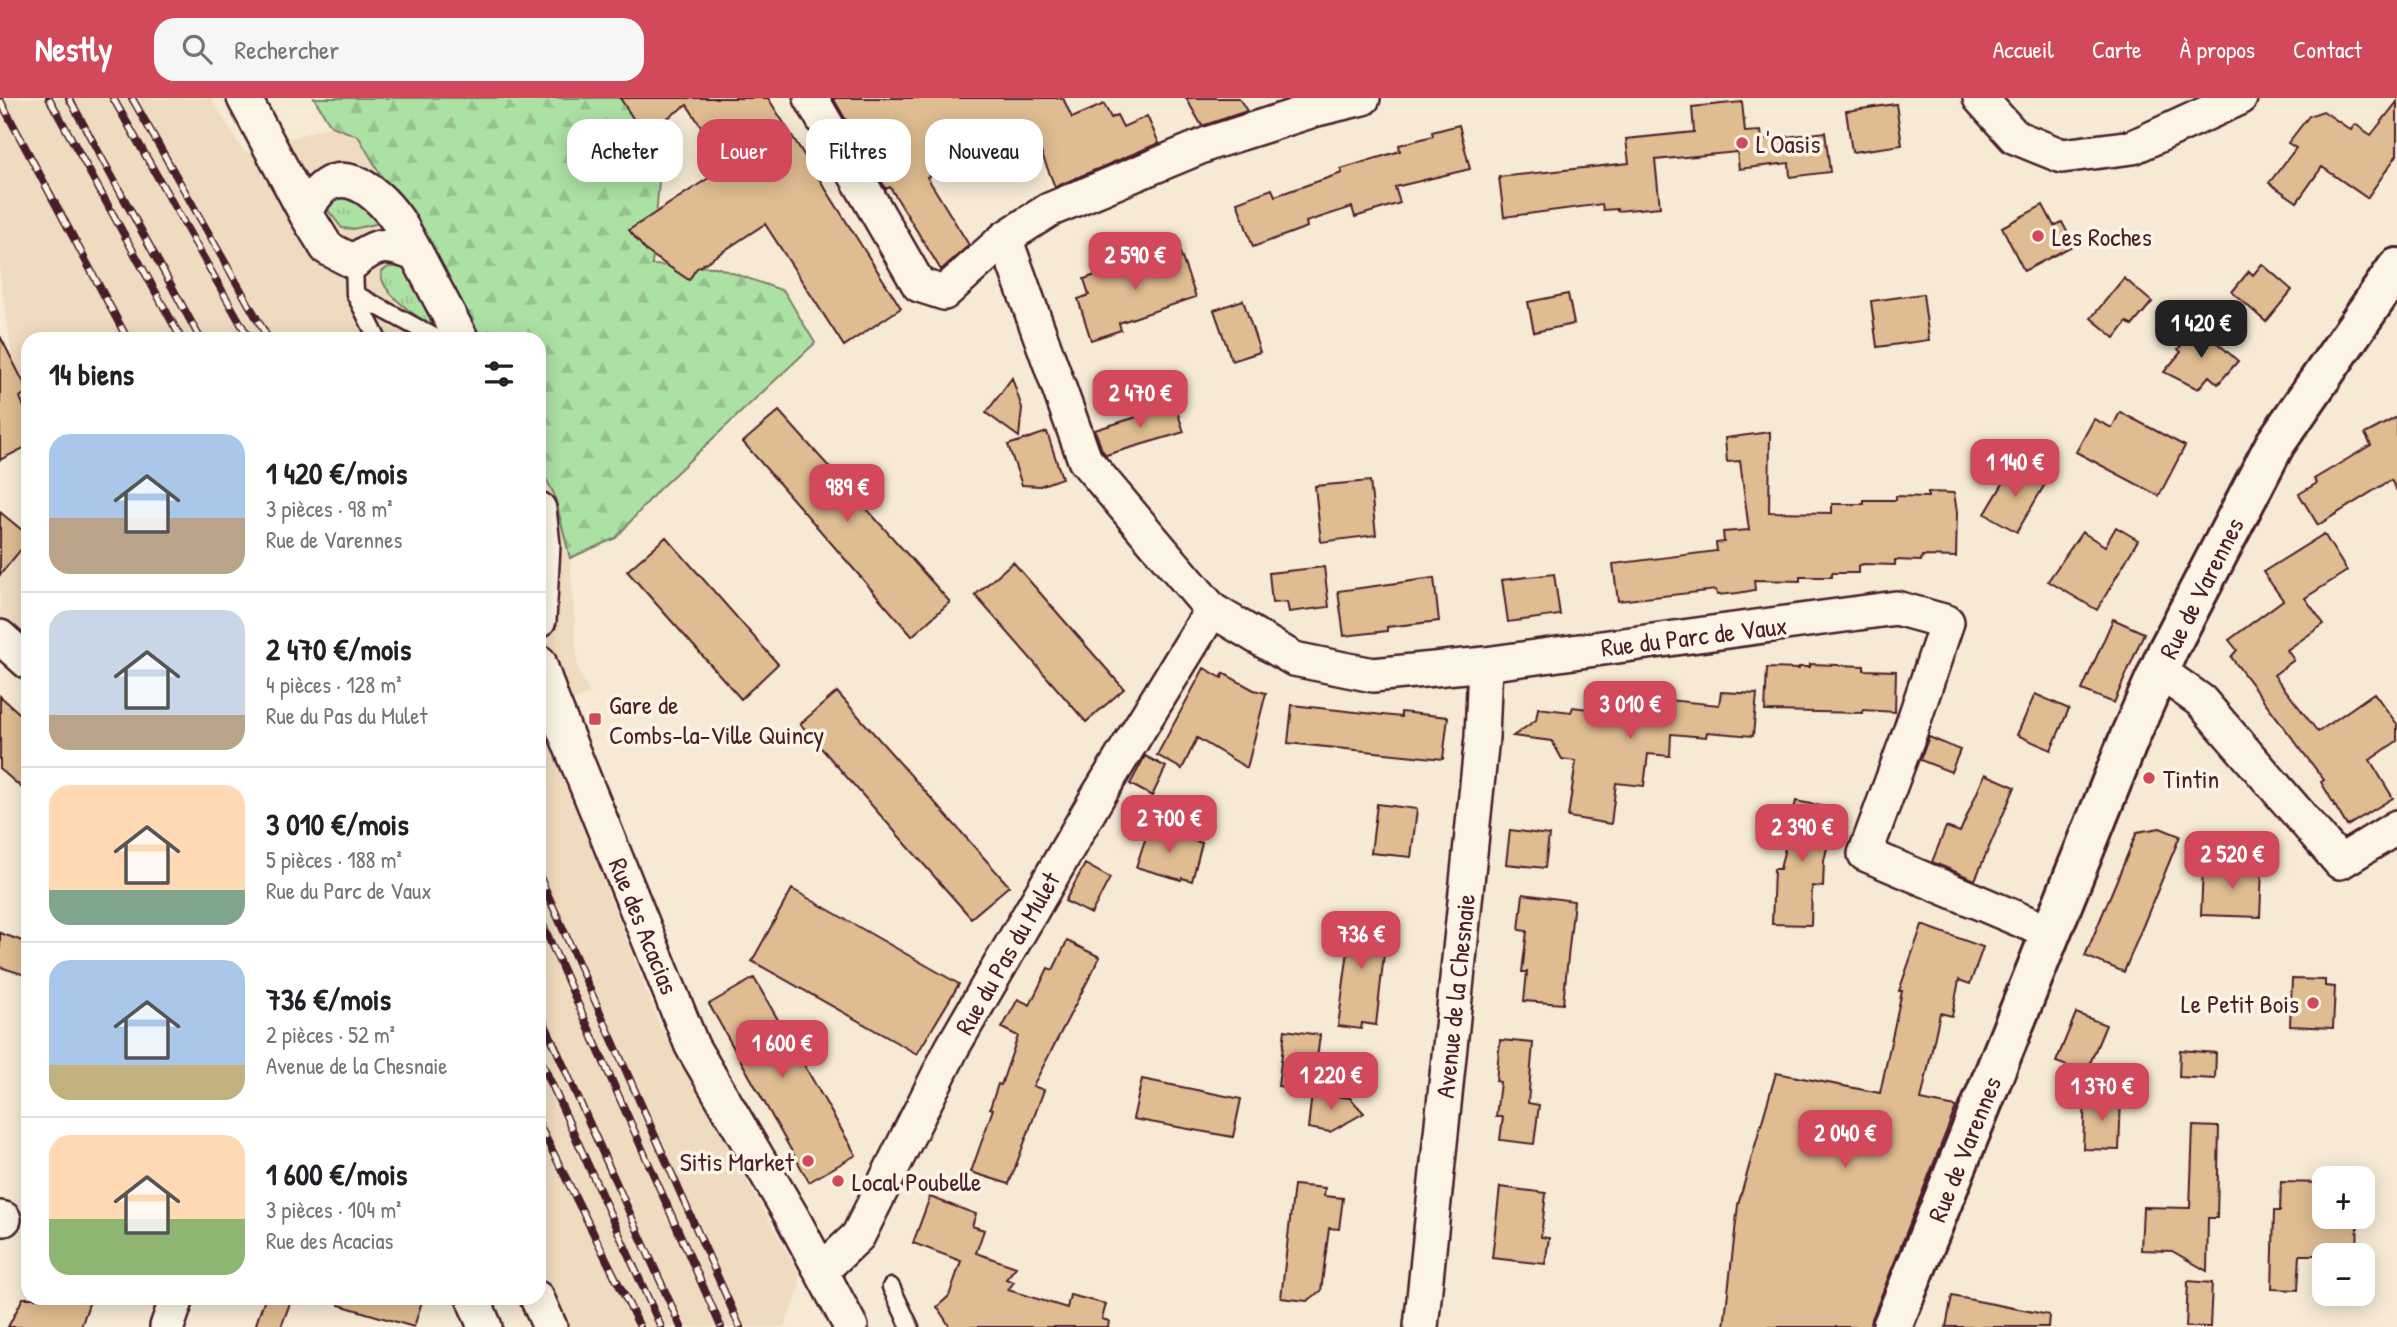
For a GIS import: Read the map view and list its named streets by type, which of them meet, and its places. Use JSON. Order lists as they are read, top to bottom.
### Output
{
  "streets": {
    "street": [
      "Rue de Varennes",
      "Rue du Parc de Vaux",
      "Rue des Acacias",
      "Rue du Pas du Mulet",
      "Avenue de la Chesnaie"
    ]
  },
  "crossings": [
    ["Rue de Varennes", "Rue du Parc de Vaux"],
    ["Rue du Parc de Vaux", "Rue du Pas du Mulet"],
    ["Rue du Parc de Vaux", "Avenue de la Chesnaie"],
    ["Rue des Acacias", "Rue du Pas du Mulet"]
  ],
  "places": {
    "other": [
      "L'Oasis",
      "Les Roches",
      "Tintin",
      "Le Petit Bois",
      "Sitis Market",
      "Local Poubelle"
    ],
    "transit": ["Gare de Combs-la-Ville Quincy"]
  },
  "page": {
    "header": "Nestly",
    "search": "Rechercher",
    "nav": [
      "Accueil",
      "Carte",
      "À propos",
      "Contact"
    ],
    "chip": [
      "Acheter",
      "Louer",
      "Filtres",
      "Nouveau"
    ],
    "price": [
      "2 590 €",
      "1 420 €",
      "2 470 €",
      "1 140 €",
      "989 €",
      "3 010 €",
      "2 700 €",
      "2 390 €",
      "2 520 €",
      "736 €",
      "1 600 €",
      "1 220 €",
      "1 370 €",
      "2 040 €"
    ],
    "heading": "14 biens",
    "list": [
      {
        "name": "1 420 €/mois",
        "note": "3 pièces · 98 m² · Rue de Varennes"
      },
      {
        "name": "2 470 €/mois",
        "note": "4 pièces · 128 m² · Rue du Pas du Mulet"
      },
      {
        "name": "3 010 €/mois",
        "note": "5 pièces · 188 m² · Rue du Parc de Vaux"
      },
      {
        "name": "736 €/mois",
        "note": "2 pièces · 52 m² · Avenue de la Chesnaie"
      },
      {
        "name": "1 600 €/mois",
        "note": "3 pièces · 104 m² · Rue des Acacias"
      }
    ],
    "map_buttons": ["+", "−"]
  }
}
